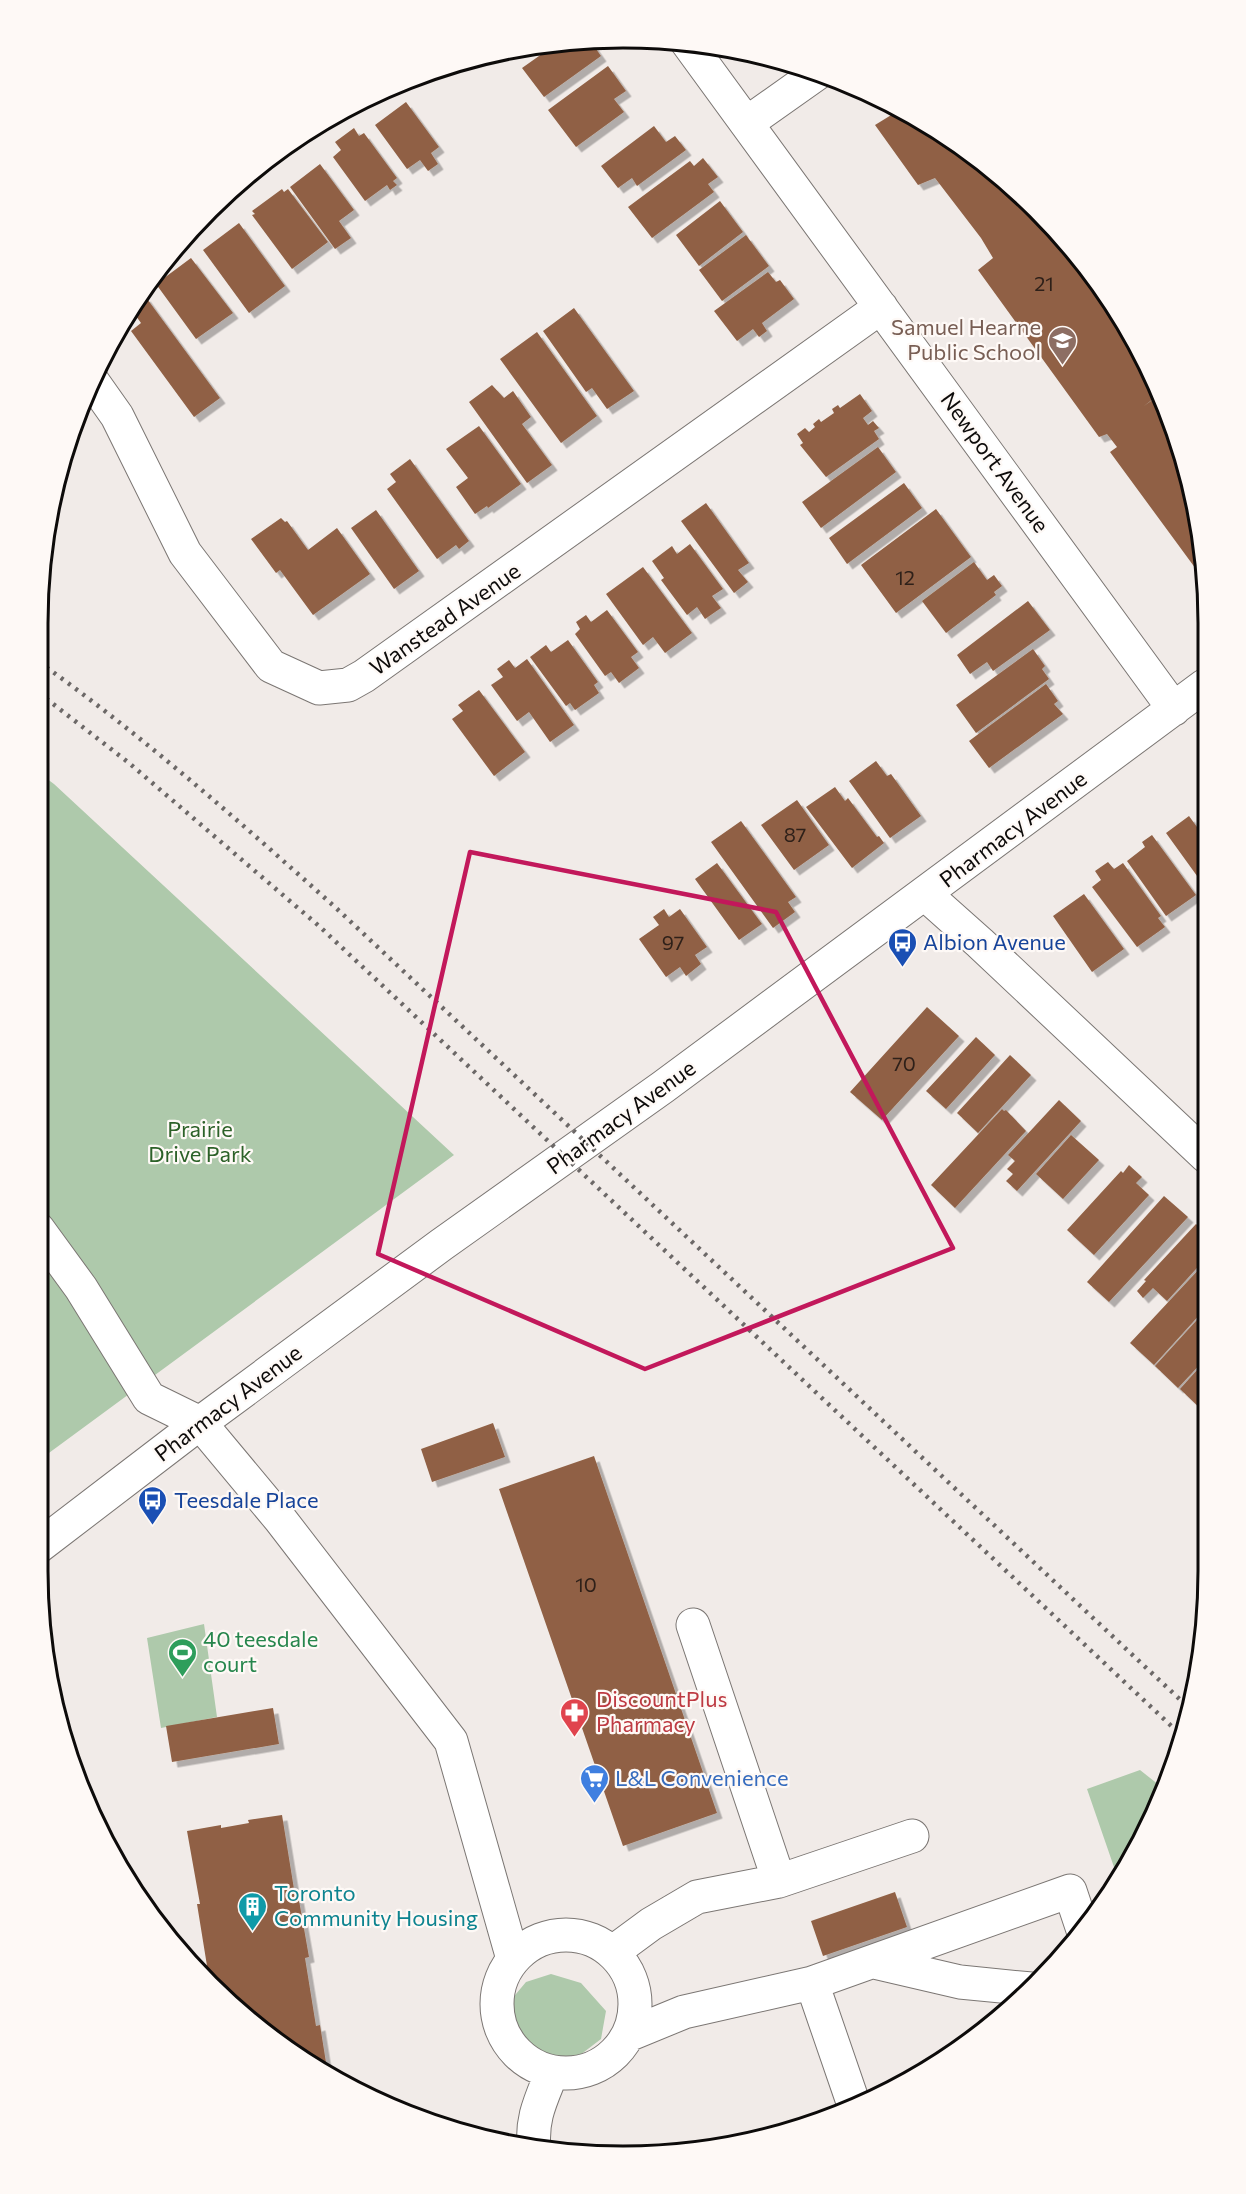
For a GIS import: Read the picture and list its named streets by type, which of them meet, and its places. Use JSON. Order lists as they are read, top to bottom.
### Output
{
  "streets": {
    "street": ["Newport Avenue", "Wanstead Avenue", "Pharmacy Avenue"]
  },
  "crossings": [
    ["Newport Avenue", "Wanstead Avenue"],
    ["Newport Avenue", "Pharmacy Avenue"]
  ],
  "parks": ["Prairie Drive Park"],
  "places": {
    "school or university": ["Samuel Hearne Public School"],
    "bus stop": ["Albion Avenue", "Teesdale Place"],
    "sports": ["40 teesdale court"],
    "pharmacy": ["DiscountPlus Pharmacy"],
    "supermarket": ["L&L Convenience"],
    "building": ["Toronto Community Housing"]
  },
  "house_numbers": [
    "21",
    "12",
    "87",
    "97",
    "70",
    "10"
  ]
}
